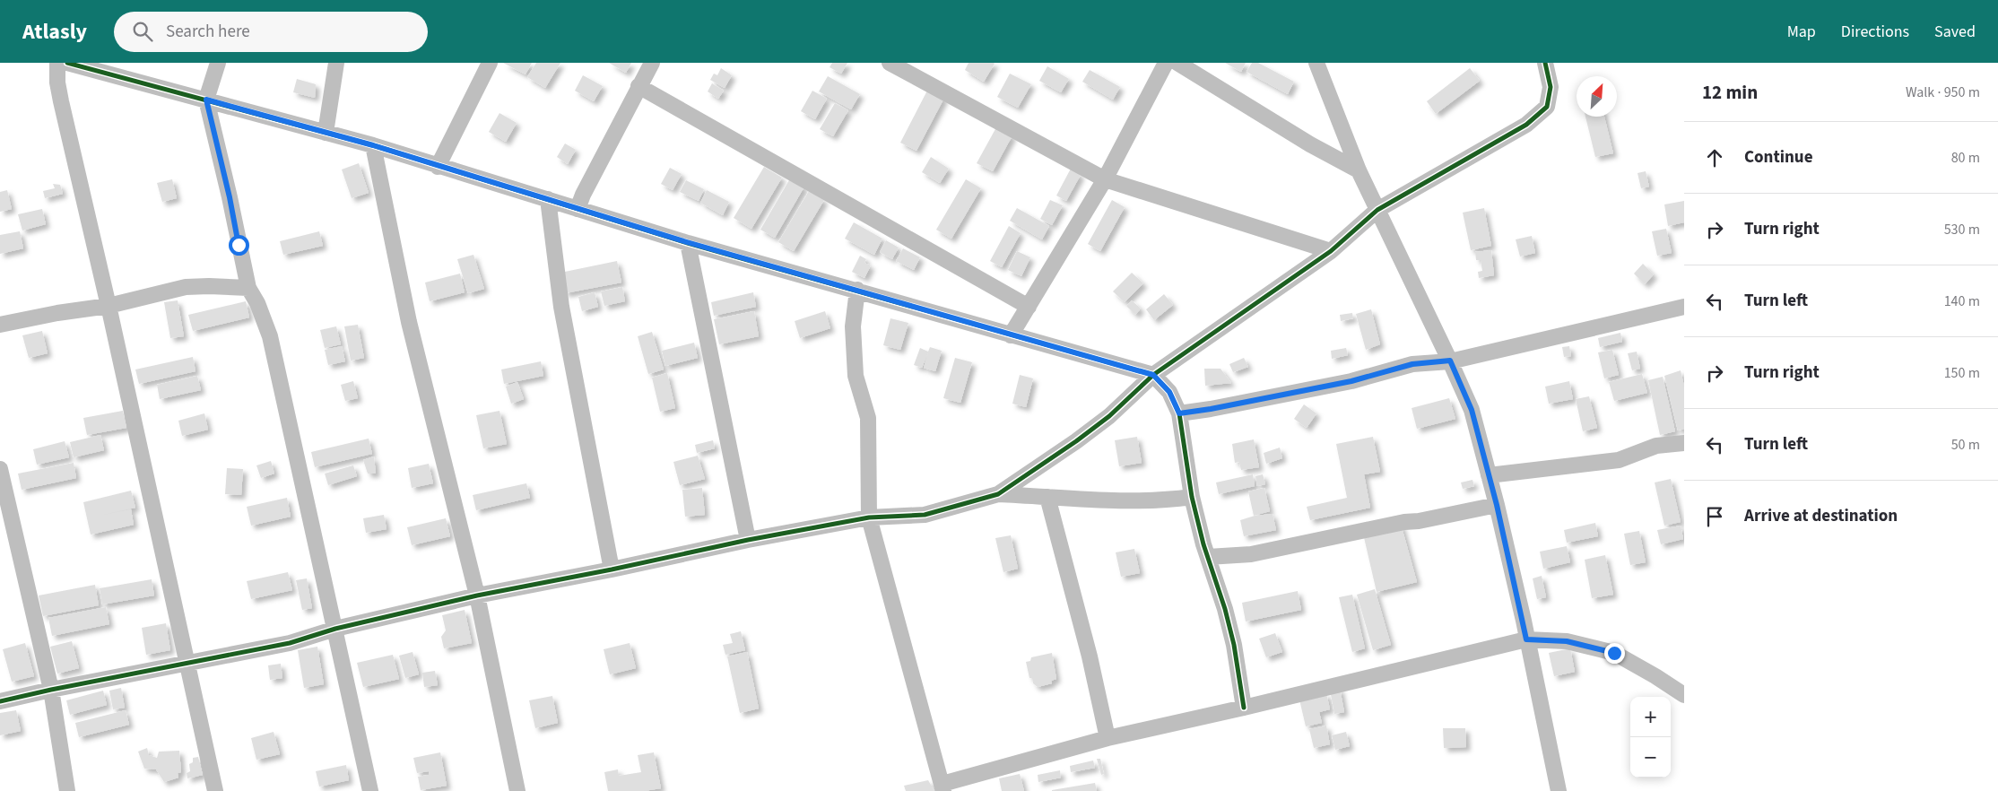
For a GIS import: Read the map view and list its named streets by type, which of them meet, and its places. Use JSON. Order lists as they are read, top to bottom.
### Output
{
  "north": "top right",
  "page": {
    "header": "Atlasly",
    "search": "Search here",
    "nav": ["Map", "Directions", "Saved"],
    "heading": ["12 min", "Walk · 950 m"],
    "list": [
      ["Continue", "80 m"],
      ["Turn right", "530 m"],
      ["Turn left", "140 m"],
      ["Turn right", "150 m"],
      ["Turn left", "50 m"],
      "Arrive at destination"
    ],
    "map_buttons": ["+", "−"]
  }
}
